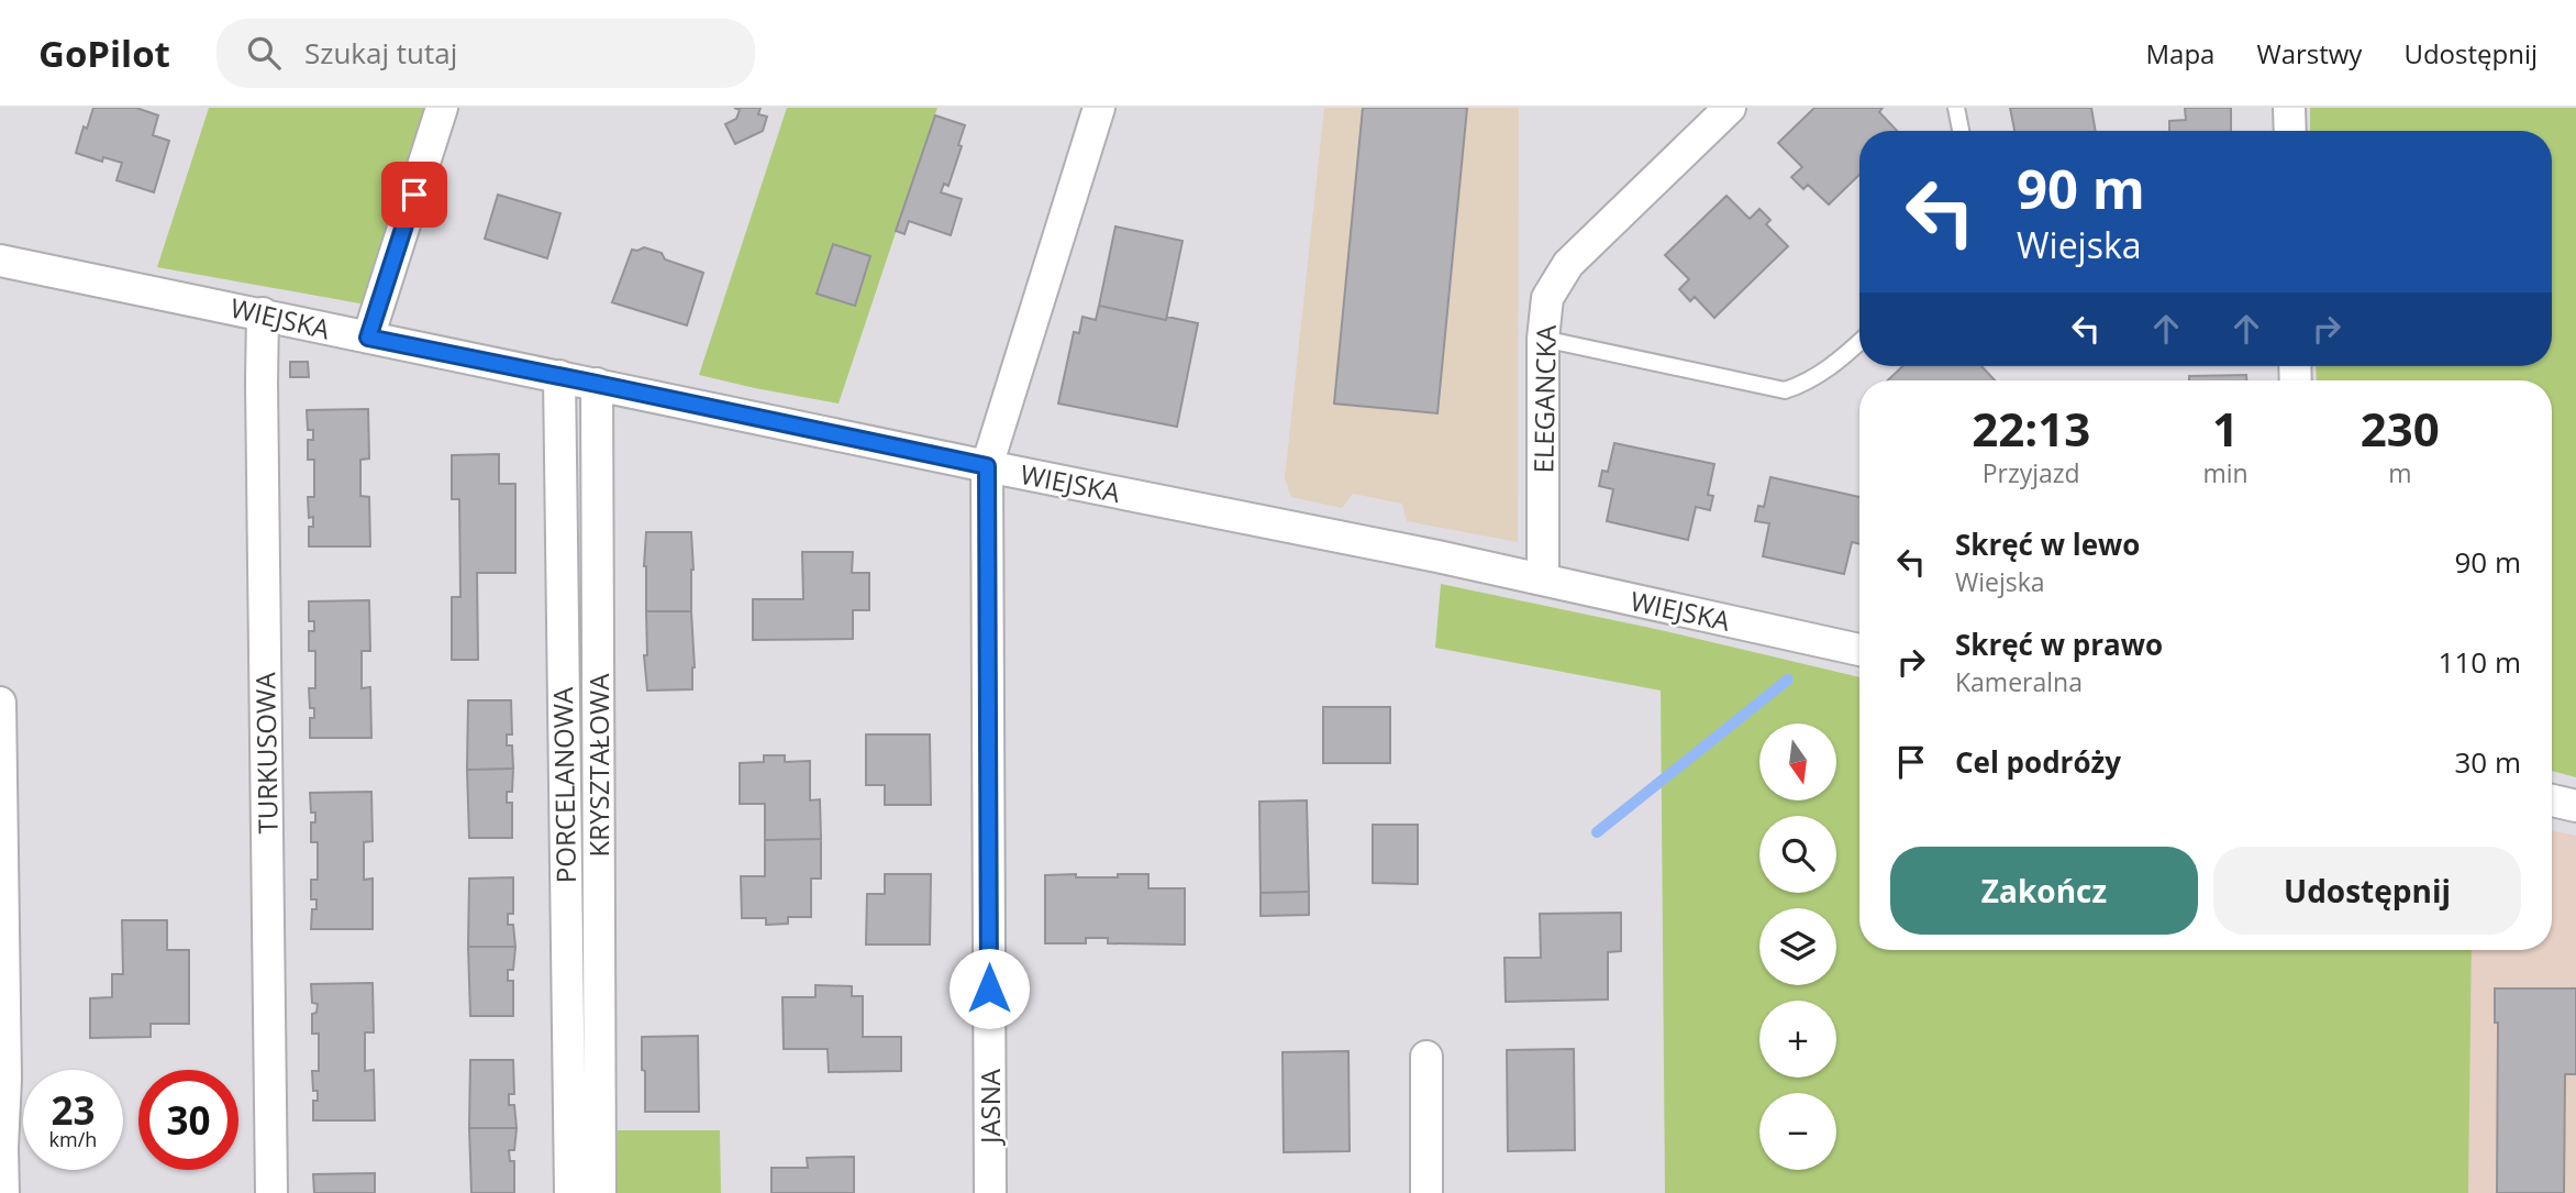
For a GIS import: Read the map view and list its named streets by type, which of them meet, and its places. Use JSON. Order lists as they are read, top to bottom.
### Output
{
  "streets": {
    "street": [
      "WIEJSKA",
      "ELEGANCKA",
      "TURKUSOWA",
      "KRYSZTAŁOWA",
      "PORCELANOWA",
      "JASNA"
    ]
  },
  "crossings": [
    ["WIEJSKA", "ELEGANCKA"],
    ["WIEJSKA", "TURKUSOWA"],
    ["WIEJSKA", "KRYSZTAŁOWA"],
    ["WIEJSKA", "PORCELANOWA"],
    ["WIEJSKA", "JASNA"]
  ],
  "north": "bottom",
  "page": {
    "header": "GoPilot",
    "search": "Szukaj tutaj",
    "nav": ["Mapa", "Warstwy", "Udostępnij"],
    "turn": ["90 m", "Wiejska"],
    "eta": [
      "22:13",
      "Przyjazd",
      "1",
      "min",
      "230",
      "m"
    ],
    "list": [
      {
        "name": "Skręć w lewo",
        "note": "Wiejska",
        "value": "90 m"
      },
      {
        "name": "Skręć w prawo",
        "note": "Kameralna",
        "value": "110 m"
      },
      {
        "name": "Cel podróży",
        "value": "30 m"
      }
    ],
    "map_buttons": ["+", "−"],
    "buttons": ["Zakończ", "Udostępnij"],
    "speed": "23 km/h",
    "limit": "30"
  }
}
